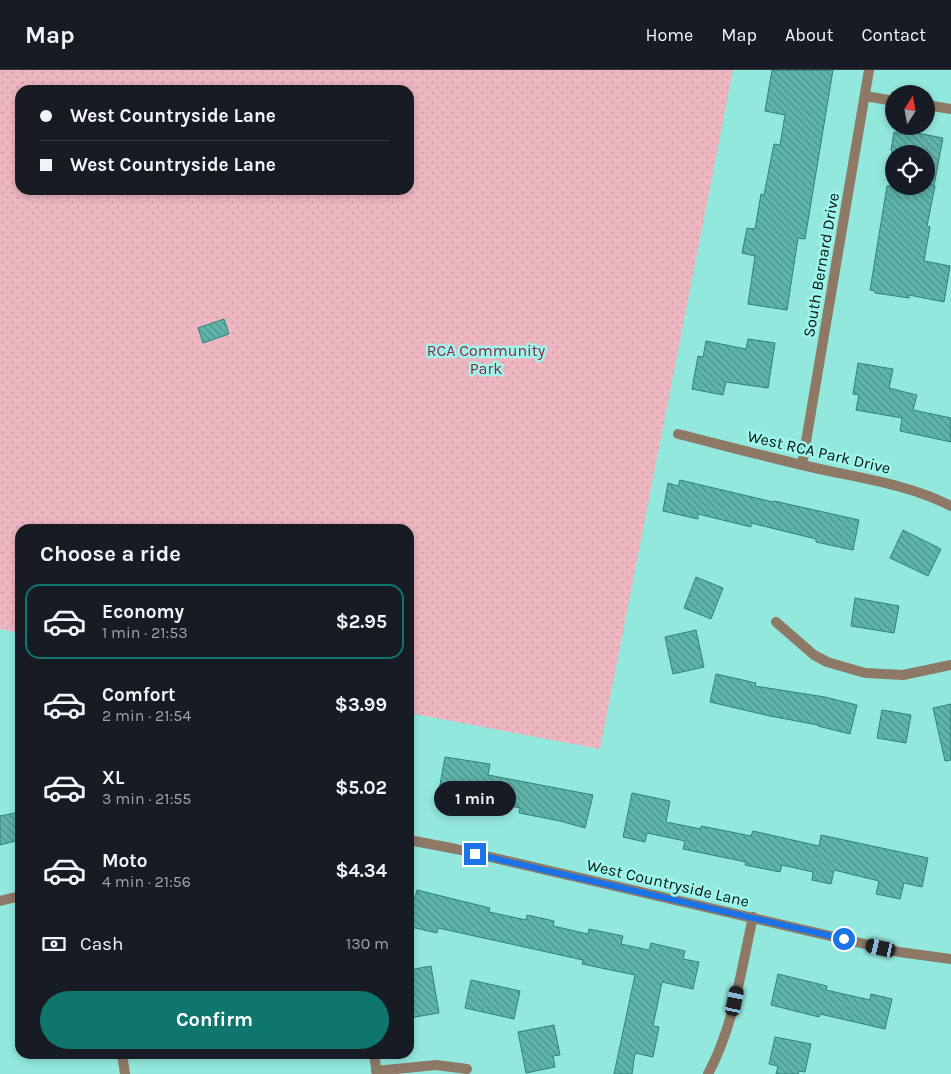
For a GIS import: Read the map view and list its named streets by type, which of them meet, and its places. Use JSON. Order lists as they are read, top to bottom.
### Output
{
  "streets": {
    "street": ["South Bernard Drive", "West RCA Park Drive", "West Countryside Lane"]
  },
  "crossings": [
    ["South Bernard Drive", "West RCA Park Drive"]
  ],
  "parks": ["RCA Community Park"],
  "north": "top",
  "page": {
    "header": "Map",
    "nav": [
      "Home",
      "Map",
      "About",
      "Contact"
    ],
    "banner": ["West Countryside Lane", "West Countryside Lane"],
    "heading": "Choose a ride",
    "list": [
      {
        "name": "Economy",
        "note": "1 min · 21:53",
        "value": "$2.95"
      },
      {
        "name": "Comfort",
        "note": "2 min · 21:54",
        "value": "$3.99"
      },
      {
        "name": "XL",
        "note": "3 min · 21:55",
        "value": "$5.02"
      },
      {
        "name": "Moto",
        "note": "4 min · 21:56",
        "value": "$4.34"
      }
    ],
    "bubble": "1 min",
    "pay": ["Cash", "130 m"],
    "buttons": "Confirm"
  }
}
